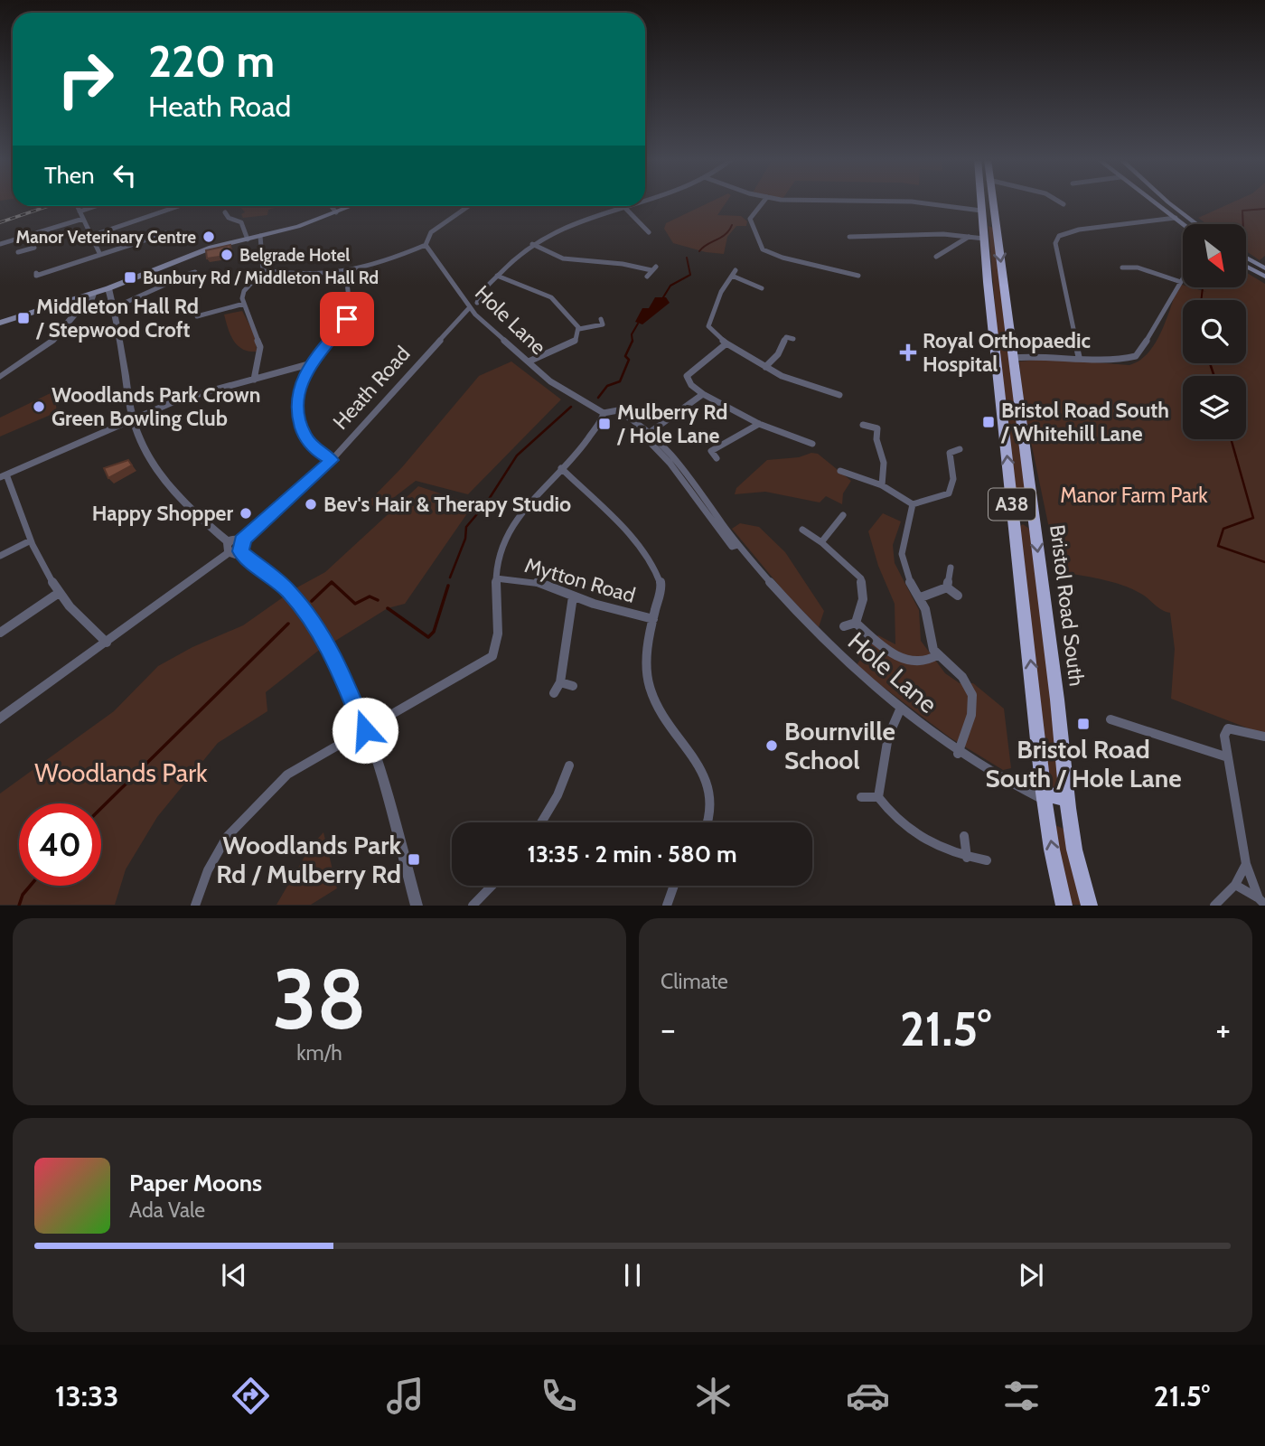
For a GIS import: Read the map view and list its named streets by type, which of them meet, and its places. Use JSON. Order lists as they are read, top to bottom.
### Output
{
  "streets": {
    "highway": ["A38", "Bristol Road South"],
    "street": ["Hole Lane", "Heath Road", "Mytton Road"]
  },
  "crossings": [
    ["Hole Lane", "Heath Road"],
    ["Hole Lane", "Bristol Road South"]
  ],
  "parks": ["Manor Farm Park", "Woodlands Park"],
  "places": {
    "other": [
      "Manor Veterinary Centre",
      "Belgrade Hotel",
      "Woodlands Park Crown Green Bowling Club",
      "Bev's Hair & Therapy Studio",
      "Happy Shopper",
      "Bournville School"
    ],
    "transit": [
      "Bunbury Rd / Middleton Hall Rd",
      "Middleton Hall Rd / Stepwood Croft",
      "Bristol Road South / Whitehill Lane",
      "Mulberry Rd / Hole Lane",
      "Bristol Road South / Hole Lane",
      "Woodlands Park Rd / Mulberry Rd"
    ],
    "health": ["Royal Orthopaedic Hospital"]
  },
  "north": "bottom right",
  "page": {
    "turn": ["220 m", "Heath Road"],
    "then": "Then",
    "limit": "40",
    "trip": "13:35 · 2 min · 580 m",
    "tile": [
      ["38", "km/h"],
      "Climate"
    ],
    "heat": ["−", "21.5°", "+"],
    "song": ["Paper Moons", "Ada Vale"],
    "tabs": ["13:33", "21.5°"]
  }
}
